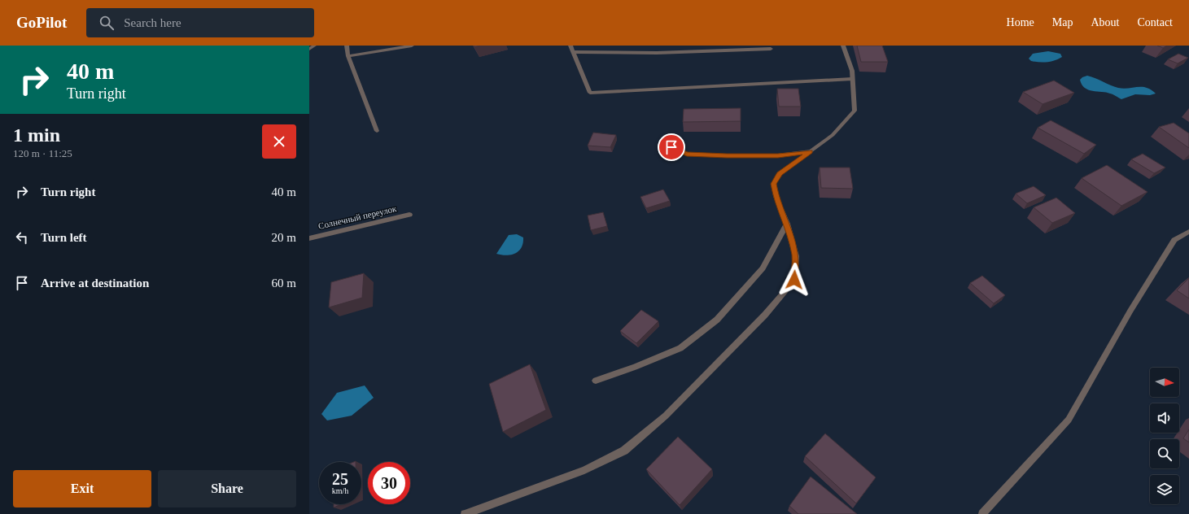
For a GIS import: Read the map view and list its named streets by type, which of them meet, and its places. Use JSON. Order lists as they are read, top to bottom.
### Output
{
  "streets": {
    "street": ["Солнечный переулок"]
  },
  "north": "right",
  "page": {
    "header": "GoPilot",
    "search": "Search here",
    "nav": [
      "Home",
      "Map",
      "About",
      "Contact"
    ],
    "turn": ["40 m", "Turn right"],
    "heading": ["1 min", "120 m · 11:25"],
    "list": [
      {
        "name": "Turn right",
        "value": "40 m"
      },
      {
        "name": "Turn left",
        "value": "20 m"
      },
      {
        "name": "Arrive at destination",
        "value": "60 m"
      }
    ],
    "speed": "25 km/h",
    "limit": "30",
    "buttons": ["Exit", "Share"]
  }
}
